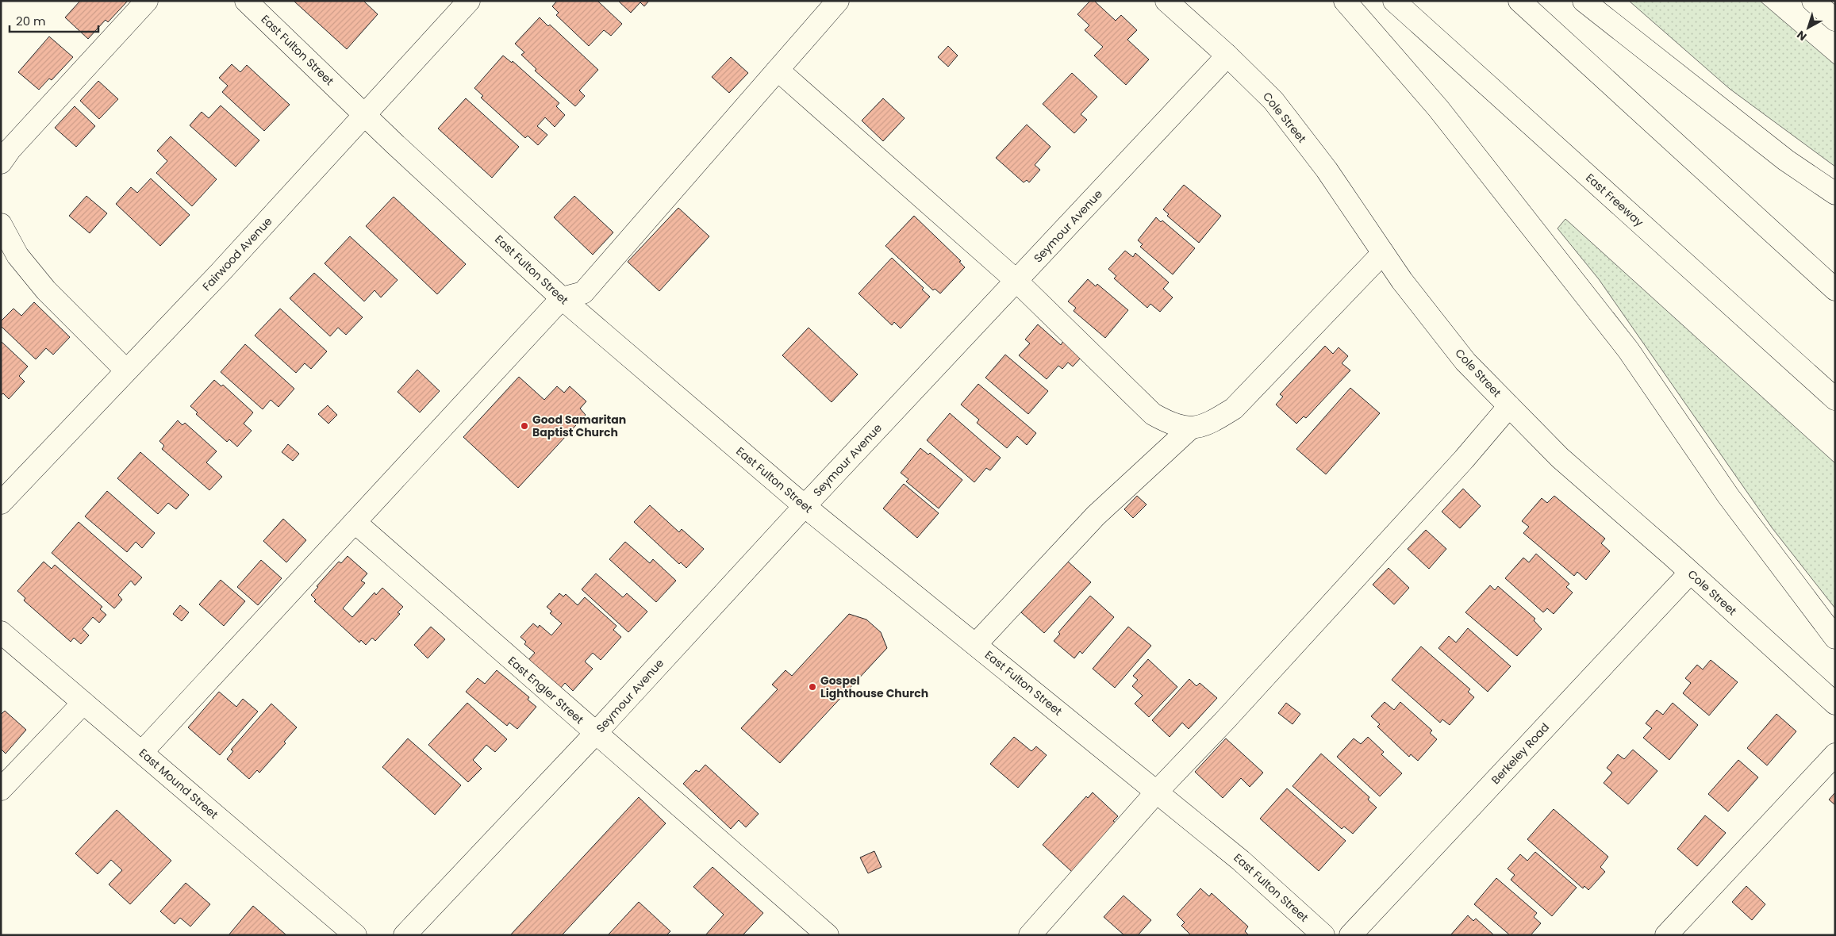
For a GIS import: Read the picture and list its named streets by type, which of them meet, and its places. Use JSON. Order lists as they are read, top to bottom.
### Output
{
  "streets": {
    "main road": [
      "East Fulton Street",
      "Cole Street",
      "East Freeway",
      "Seymour Avenue",
      "Fairwood Avenue",
      "East Engler Street",
      "Berkeley Road",
      "East Mound Street"
    ]
  },
  "crossings": [
    ["East Fulton Street", "Seymour Avenue"],
    ["East Fulton Street", "Fairwood Avenue"],
    ["Cole Street", "Seymour Avenue"],
    ["Cole Street", "Berkeley Road"],
    ["Seymour Avenue", "East Engler Street"]
  ],
  "places": ["Good Samaritan Baptist Church", "Gospel Lighthouse Church"],
  "scale_bar": "20 m",
  "north": "bottom left"
}
